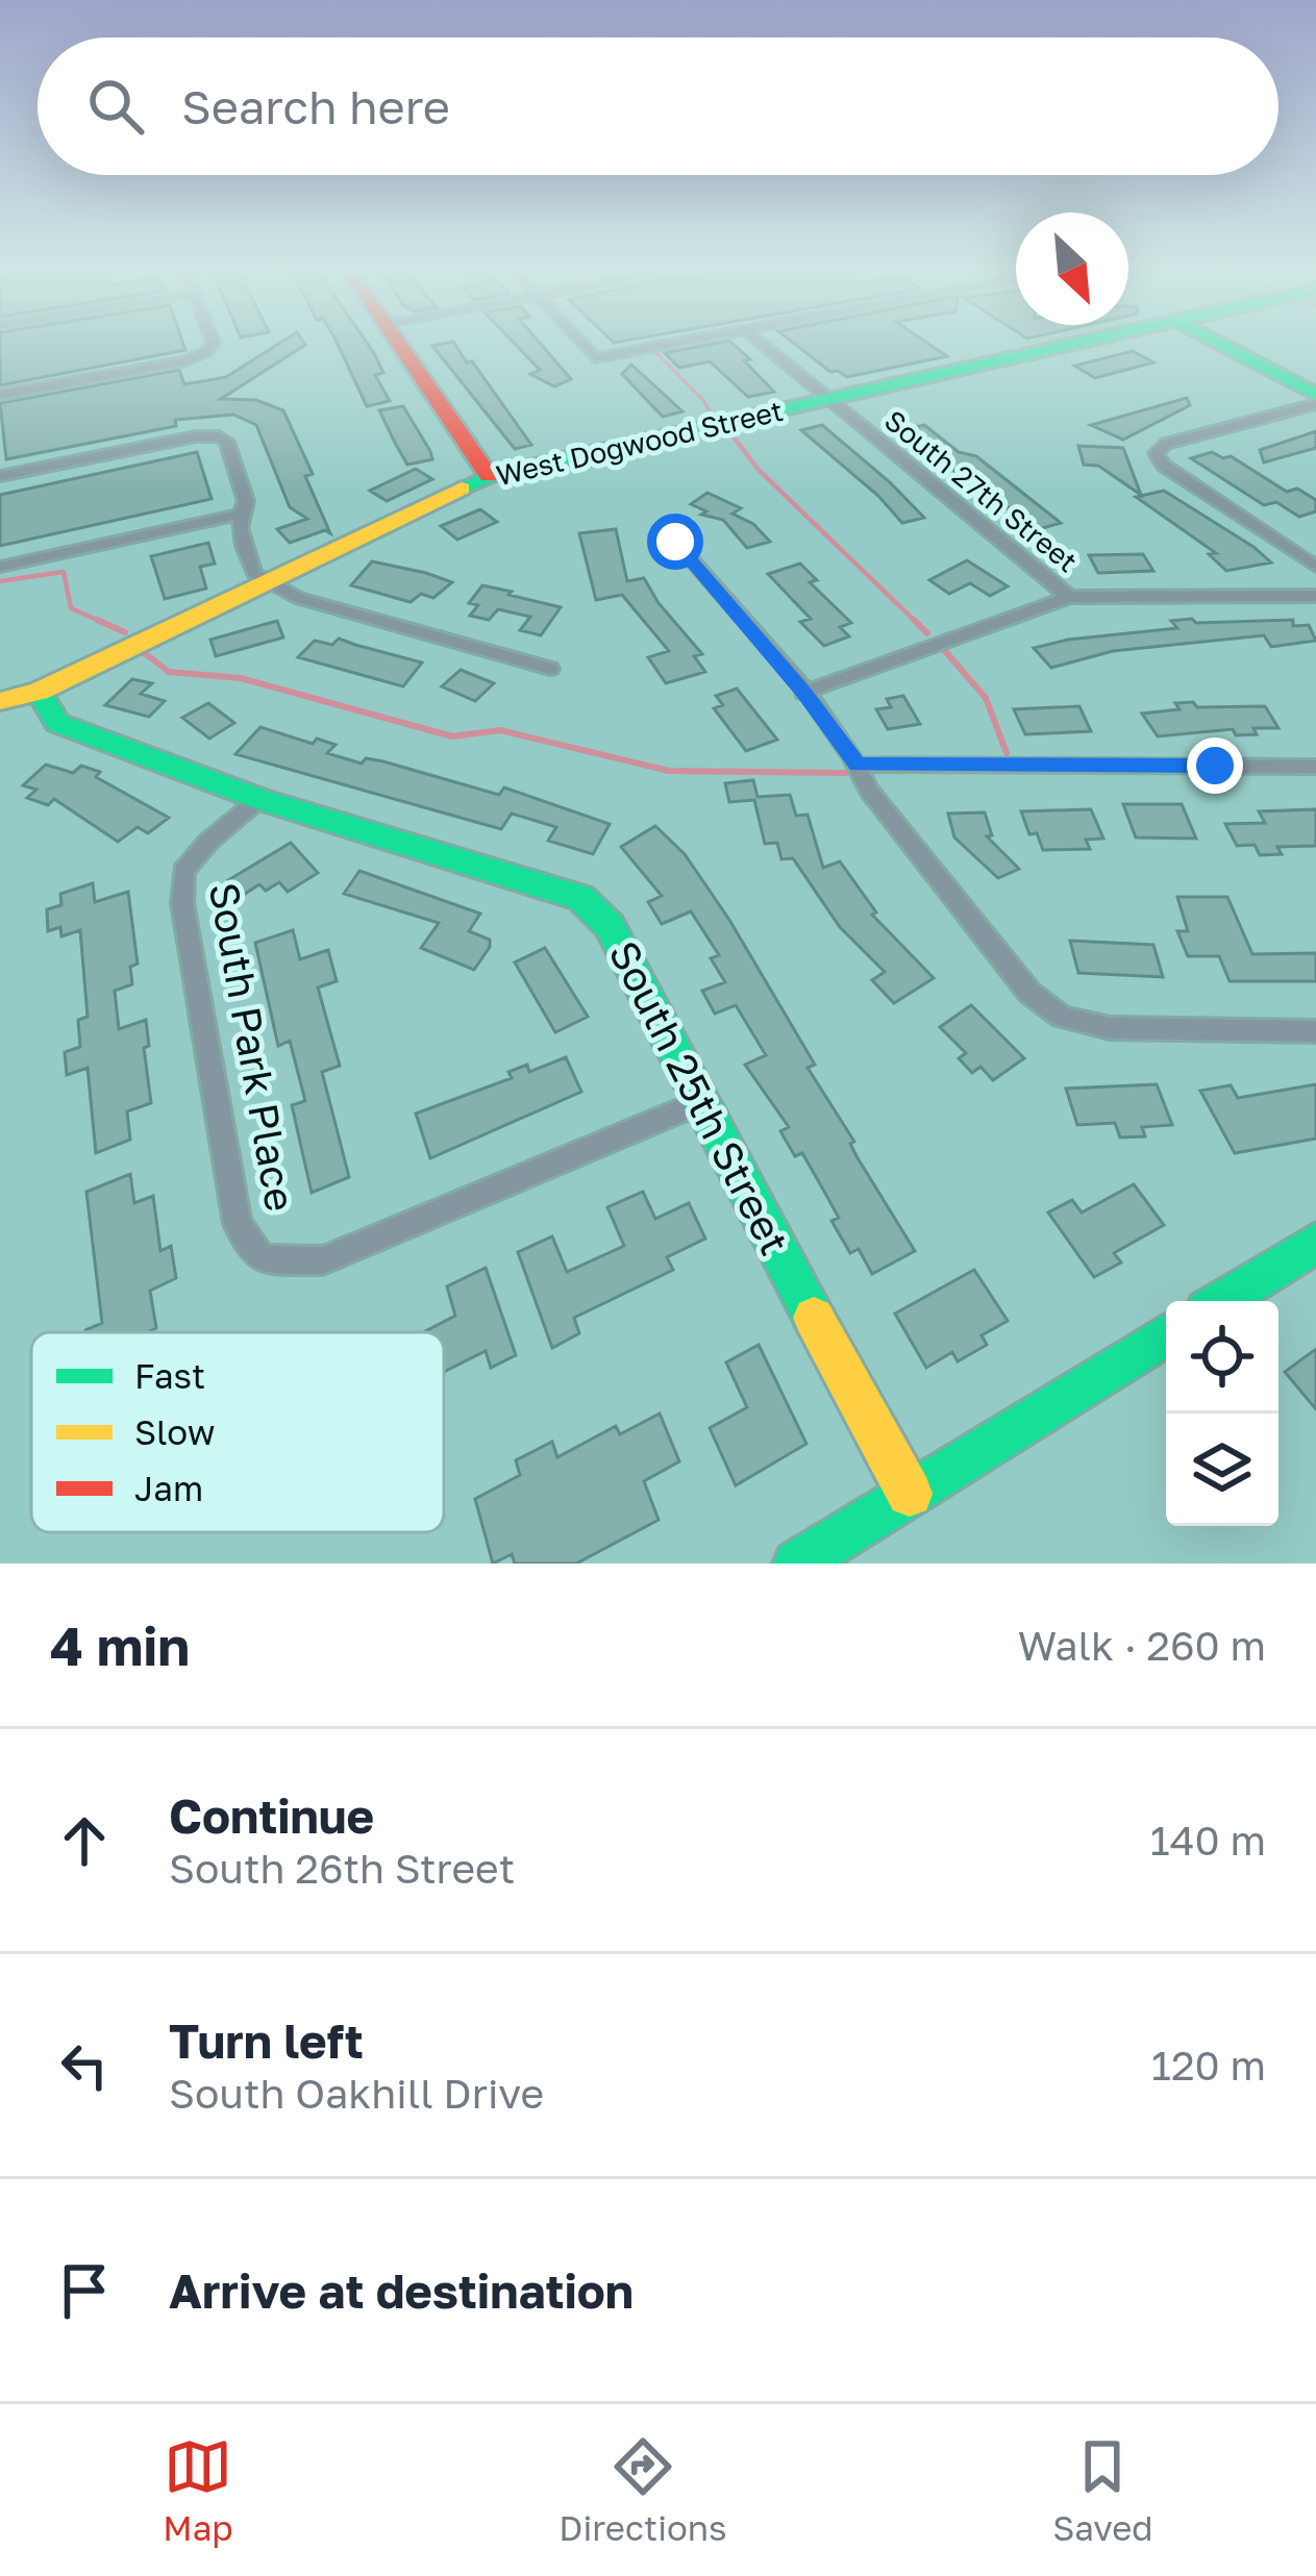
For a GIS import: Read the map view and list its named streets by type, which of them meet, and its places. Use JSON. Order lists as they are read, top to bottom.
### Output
{
  "streets": {
    "street": [
      "West Dogwood Street",
      "South 27th Street",
      "South Park Place",
      "South 25th Street"
    ]
  },
  "crossings": [
    ["West Dogwood Street", "South 27th Street"],
    ["West Dogwood Street", "South 25th Street"],
    ["South Park Place", "South 25th Street"]
  ],
  "legend": ["Fast", "Slow", "Jam"],
  "north": "bottom right",
  "page": {
    "search": "Search here",
    "heading": ["4 min", "Walk · 260 m"],
    "list": [
      ["Continue", "South 26th Street", "140 m"],
      ["Turn left", "South Oakhill Drive", "120 m"],
      "Arrive at destination"
    ],
    "nav": ["Map", "Directions", "Saved"]
  }
}
